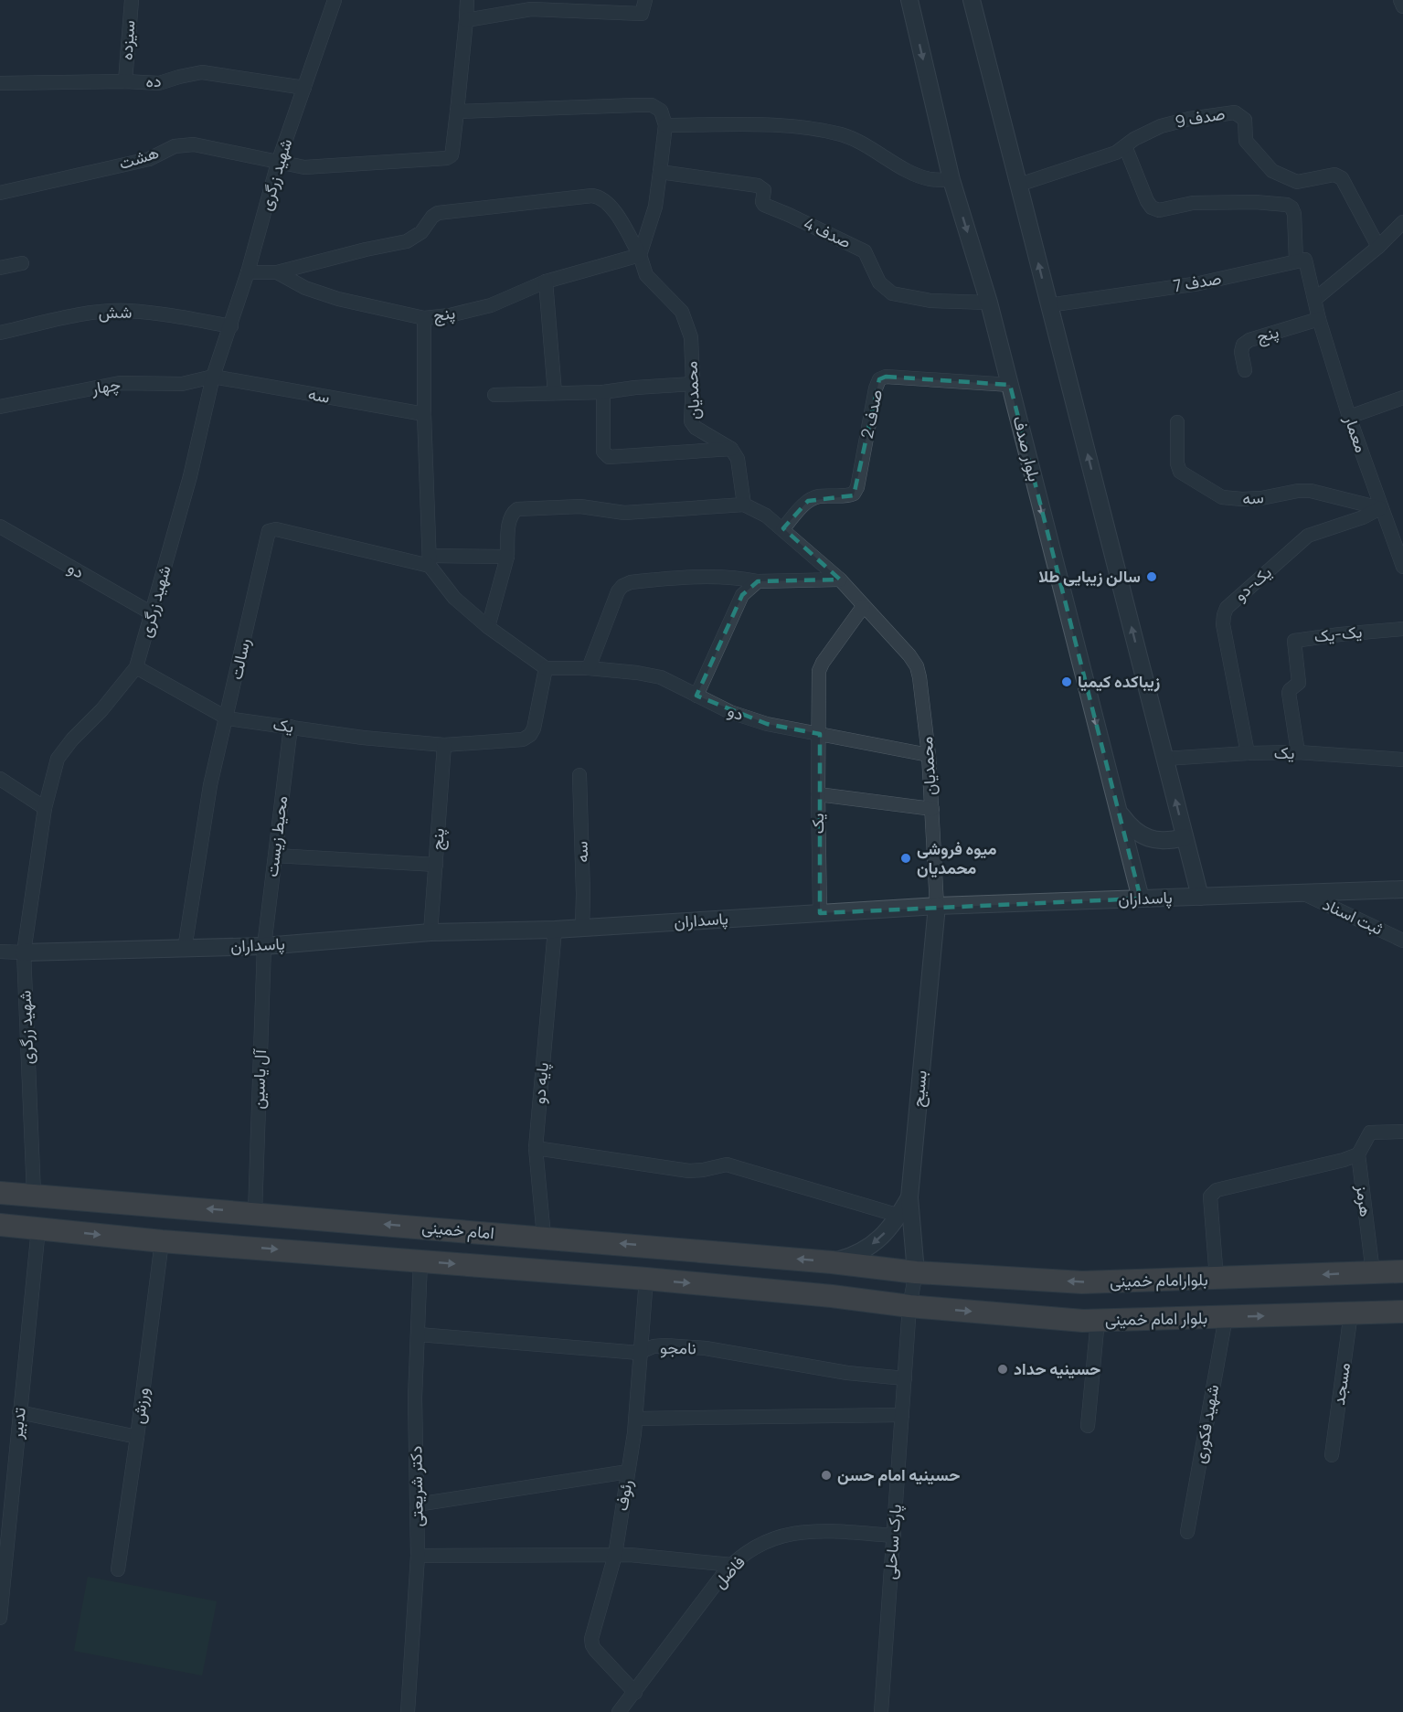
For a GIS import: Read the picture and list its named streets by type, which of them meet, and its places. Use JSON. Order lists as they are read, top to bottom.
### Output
{
  "streets": {
    "highway": ["امام خمینی", "بلوارامام خمینی", "بلوار امام خمینی"],
    "street": [
      "سیزده",
      "ده",
      "صدف 9",
      "هشت",
      "شهید زرگری",
      "صدف 4",
      "صدف 7",
      "شش",
      "پنج",
      "چهار",
      "محمدیان",
      "سه",
      "صدف 2",
      "معمار",
      "بلوار صدف",
      "دو",
      "یک-دو",
      "یک-یک",
      "رسالت",
      "یک",
      "محیط زیست",
      "پاسداران",
      "ثبت اسناد",
      "آل یاسین",
      "پایه دو",
      "بسیح",
      "هرمز",
      "نامجو",
      "مسجد",
      "ورزش",
      "تدبیر",
      "شهید فکوری",
      "دکتر شریعتی",
      "رئوف",
      "پارک ساحلی",
      "فاضل"
    ]
  },
  "crossings": [
    ["سیزده", "ده"],
    ["ده", "شهید زرگری"],
    ["هشت", "شهید زرگری"],
    ["شهید زرگری", "شش"],
    ["شهید زرگری", "پنج"],
    ["شهید زرگری", "چهار"],
    ["شهید زرگری", "سه"],
    ["شهید زرگری", "دو"],
    ["شهید زرگری", "یک"],
    ["شهید زرگری", "پاسداران"],
    ["شهید زرگری", "امام خمینی"],
    ["صدف 4", "بلوار صدف"],
    ["پنج", "محمدیان"],
    ["پنج", "معمار"],
    ["پنج", "یک"],
    ["پنج", "پاسداران"],
    ["چهار", "سه"],
    ["محمدیان", "صدف 2"],
    ["محمدیان", "دو"],
    ["محمدیان", "یک"],
    ["محمدیان", "پاسداران"],
    ["محمدیان", "بسیح"],
    ["سه", "معمار"],
    ["سه", "یک-دو"],
    ["سه", "پاسداران"],
    ["صدف 2", "بلوار صدف"],
    ["معمار", "یک-دو"],
    ["بلوار صدف", "پاسداران"],
    ["دو", "یک"],
    ["یک-دو", "یک"],
    ["یک-یک", "یک"],
    ["رسالت", "یک"],
    ["رسالت", "پاسداران"],
    ["یک", "محیط زیست"],
    ["یک", "پاسداران"],
    ["محیط زیست", "پاسداران"],
    ["محیط زیست", "آل یاسین"],
    ["پاسداران", "ثبت اسناد"],
    ["پاسداران", "آل یاسین"],
    ["پاسداران", "پایه دو"],
    ["پاسداران", "بسیح"],
    ["آل یاسین", "امام خمینی"],
    ["پایه دو", "امام خمینی"],
    ["بسیح", "امام خمینی"],
    ["بسیح", "بلوارامام خمینی"],
    ["بسیح", "پارک ساحلی"],
    ["هرمز", "بلوارامام خمینی"],
    ["امام خمینی", "بلوارامام خمینی"],
    ["امام خمینی", "بلوار امام خمینی"],
    ["امام خمینی", "ورزش"],
    ["امام خمینی", "تدبیر"],
    ["امام خمینی", "دکتر شریعتی"],
    ["امام خمینی", "رئوف"],
    ["امام خمینی", "پارک ساحلی"],
    ["بلوارامام خمینی", "پارک ساحلی"],
    ["بلوار امام خمینی", "مسجد"],
    ["بلوار امام خمینی", "شهید فکوری"],
    ["بلوار امام خمینی", "پارک ساحلی"],
    ["نامجو", "دکتر شریعتی"],
    ["نامجو", "رئوف"],
    ["نامجو", "پارک ساحلی"],
    ["رئوف", "فاضل"],
    ["پارک ساحلی", "فاضل"]
  ],
  "one_way": ["بلوارامام خمینی", "بلوار امام خمینی"],
  "places": [
    "سالن زیبایی طلا",
    "زیباکده کیمیا",
    "میوه فروشی محمدیان",
    "حسینیه حداد",
    "حسینیه امام حسن"
  ]
}
